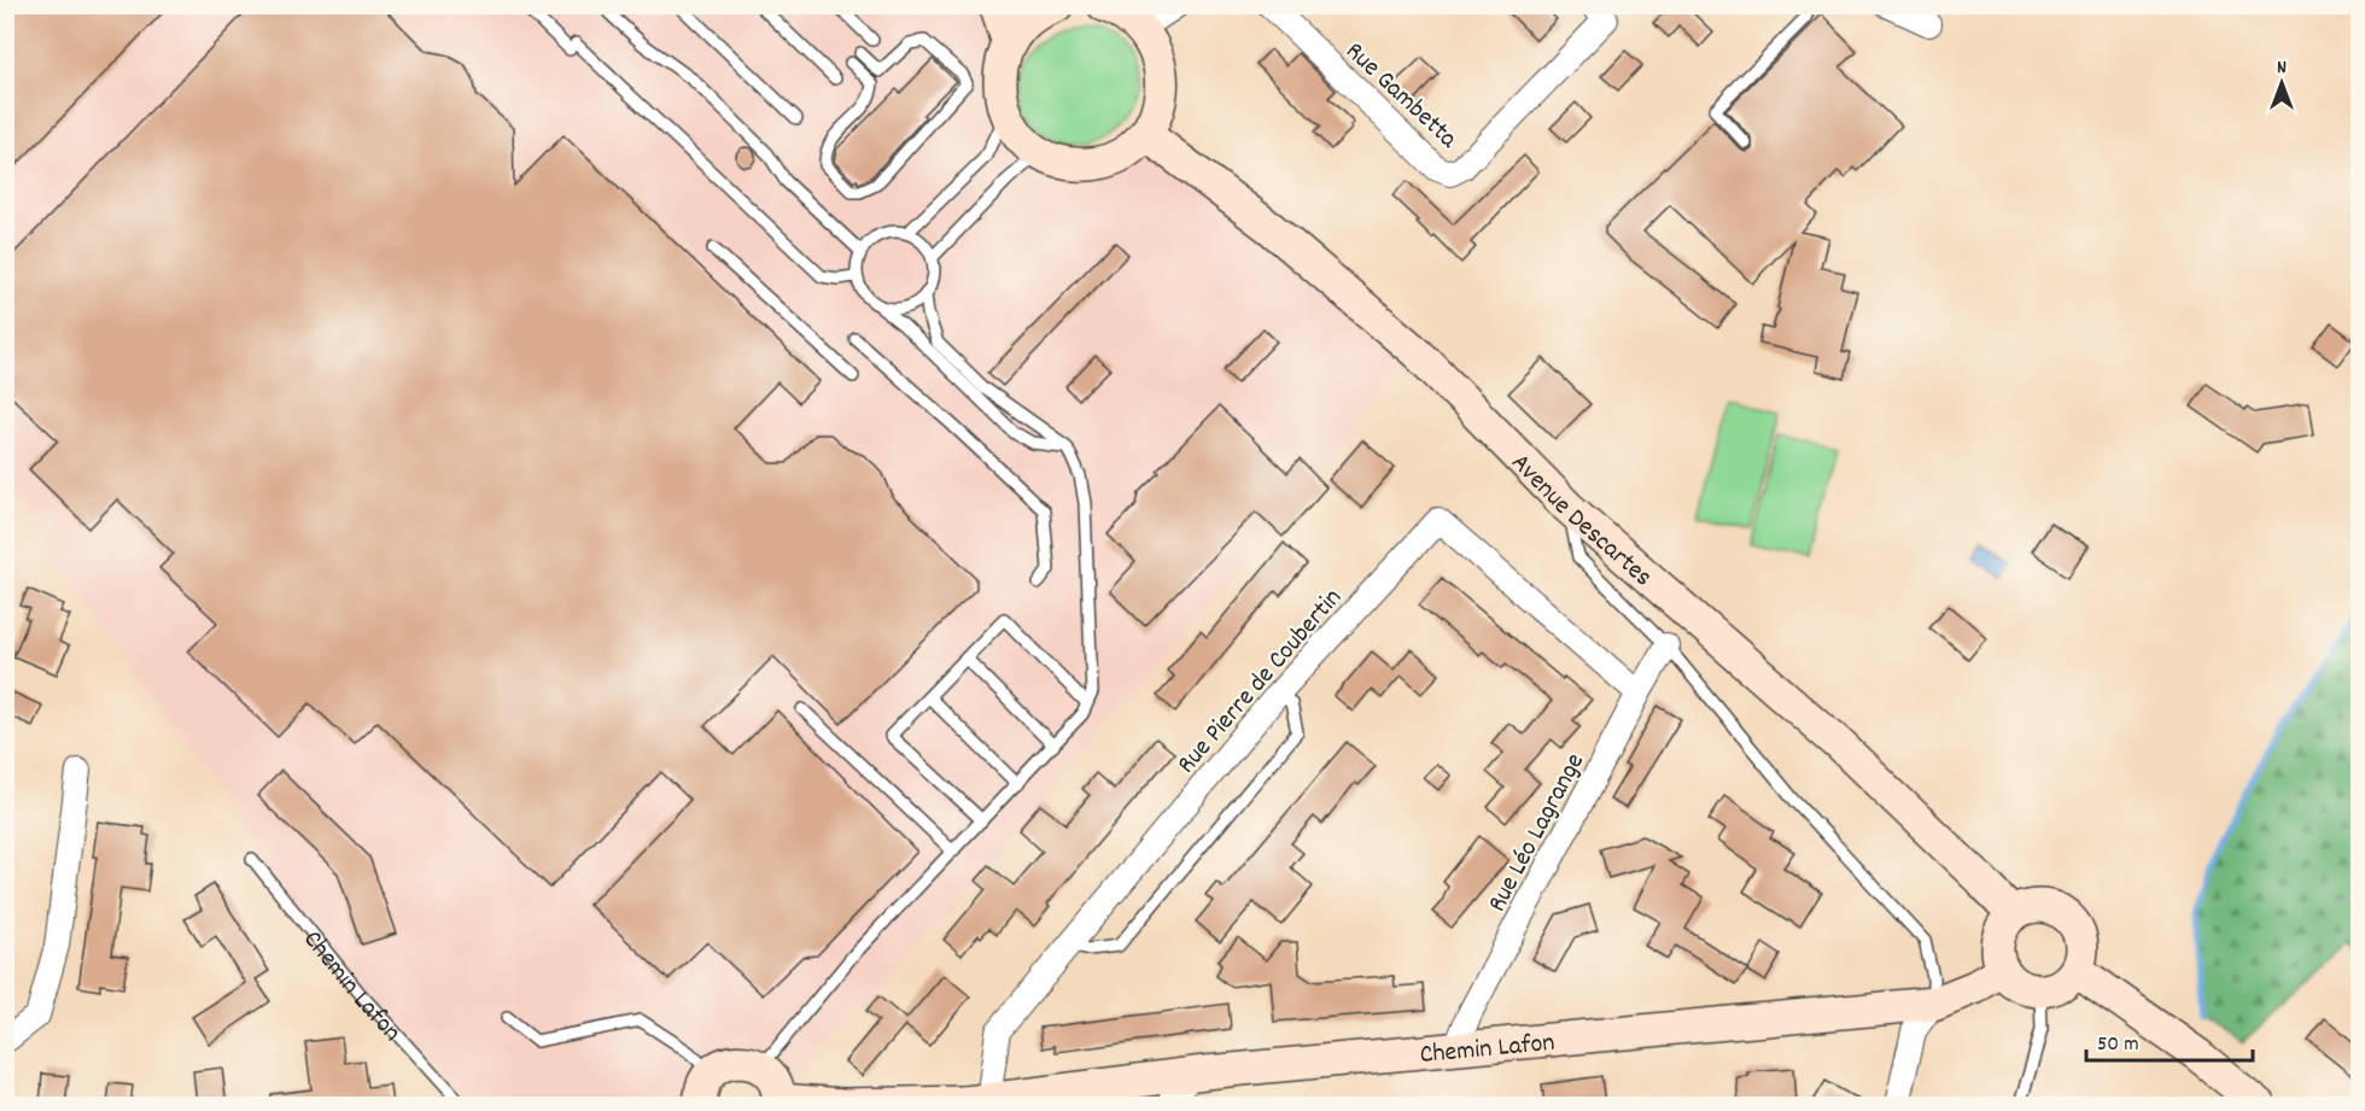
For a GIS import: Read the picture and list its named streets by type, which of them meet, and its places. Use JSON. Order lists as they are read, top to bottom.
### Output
{
  "streets": {
    "main road": ["Avenue Descartes", "Chemin Lafon"],
    "street": ["Rue Gambetta", "Rue Pierre de Coubertin", "Rue Léo Lagrange"]
  },
  "crossings": [
    ["Avenue Descartes", "Chemin Lafon"],
    ["Rue Pierre de Coubertin", "Rue Léo Lagrange"],
    ["Rue Pierre de Coubertin", "Chemin Lafon"],
    ["Rue Léo Lagrange", "Chemin Lafon"]
  ],
  "scale_bar": "50 m",
  "north": "top"
}
